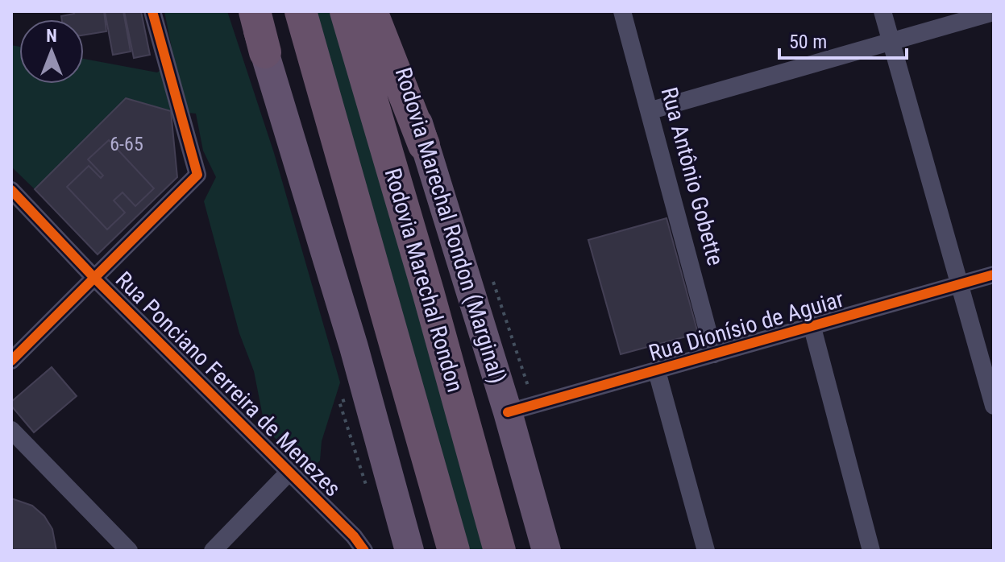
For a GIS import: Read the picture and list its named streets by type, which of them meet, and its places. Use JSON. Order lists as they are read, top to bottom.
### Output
{
  "streets": {
    "highway": ["Rodovia Marechal Rondon (Marginal)", "Rodovia Marechal Rondon"],
    "street": ["Rua Antônio Gobette", "Rua Dionísio de Aguiar", "Rua Ponciano Ferreira de Menezes"]
  },
  "crossings": [
    ["Rua Antônio Gobette", "Rua Dionísio de Aguiar"],
    ["Rodovia Marechal Rondon (Marginal)", "Rua Dionísio de Aguiar"]
  ],
  "house_numbers": ["6-65"],
  "scale_bar": "50 m",
  "north": "top"
}
